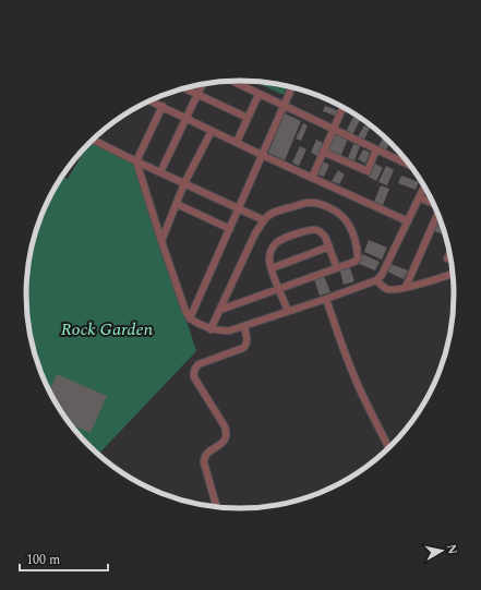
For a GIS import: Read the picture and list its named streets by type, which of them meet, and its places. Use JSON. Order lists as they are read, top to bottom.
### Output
{
  "parks": ["Rock Garden"],
  "scale_bar": "100 m",
  "north": "right"
}
